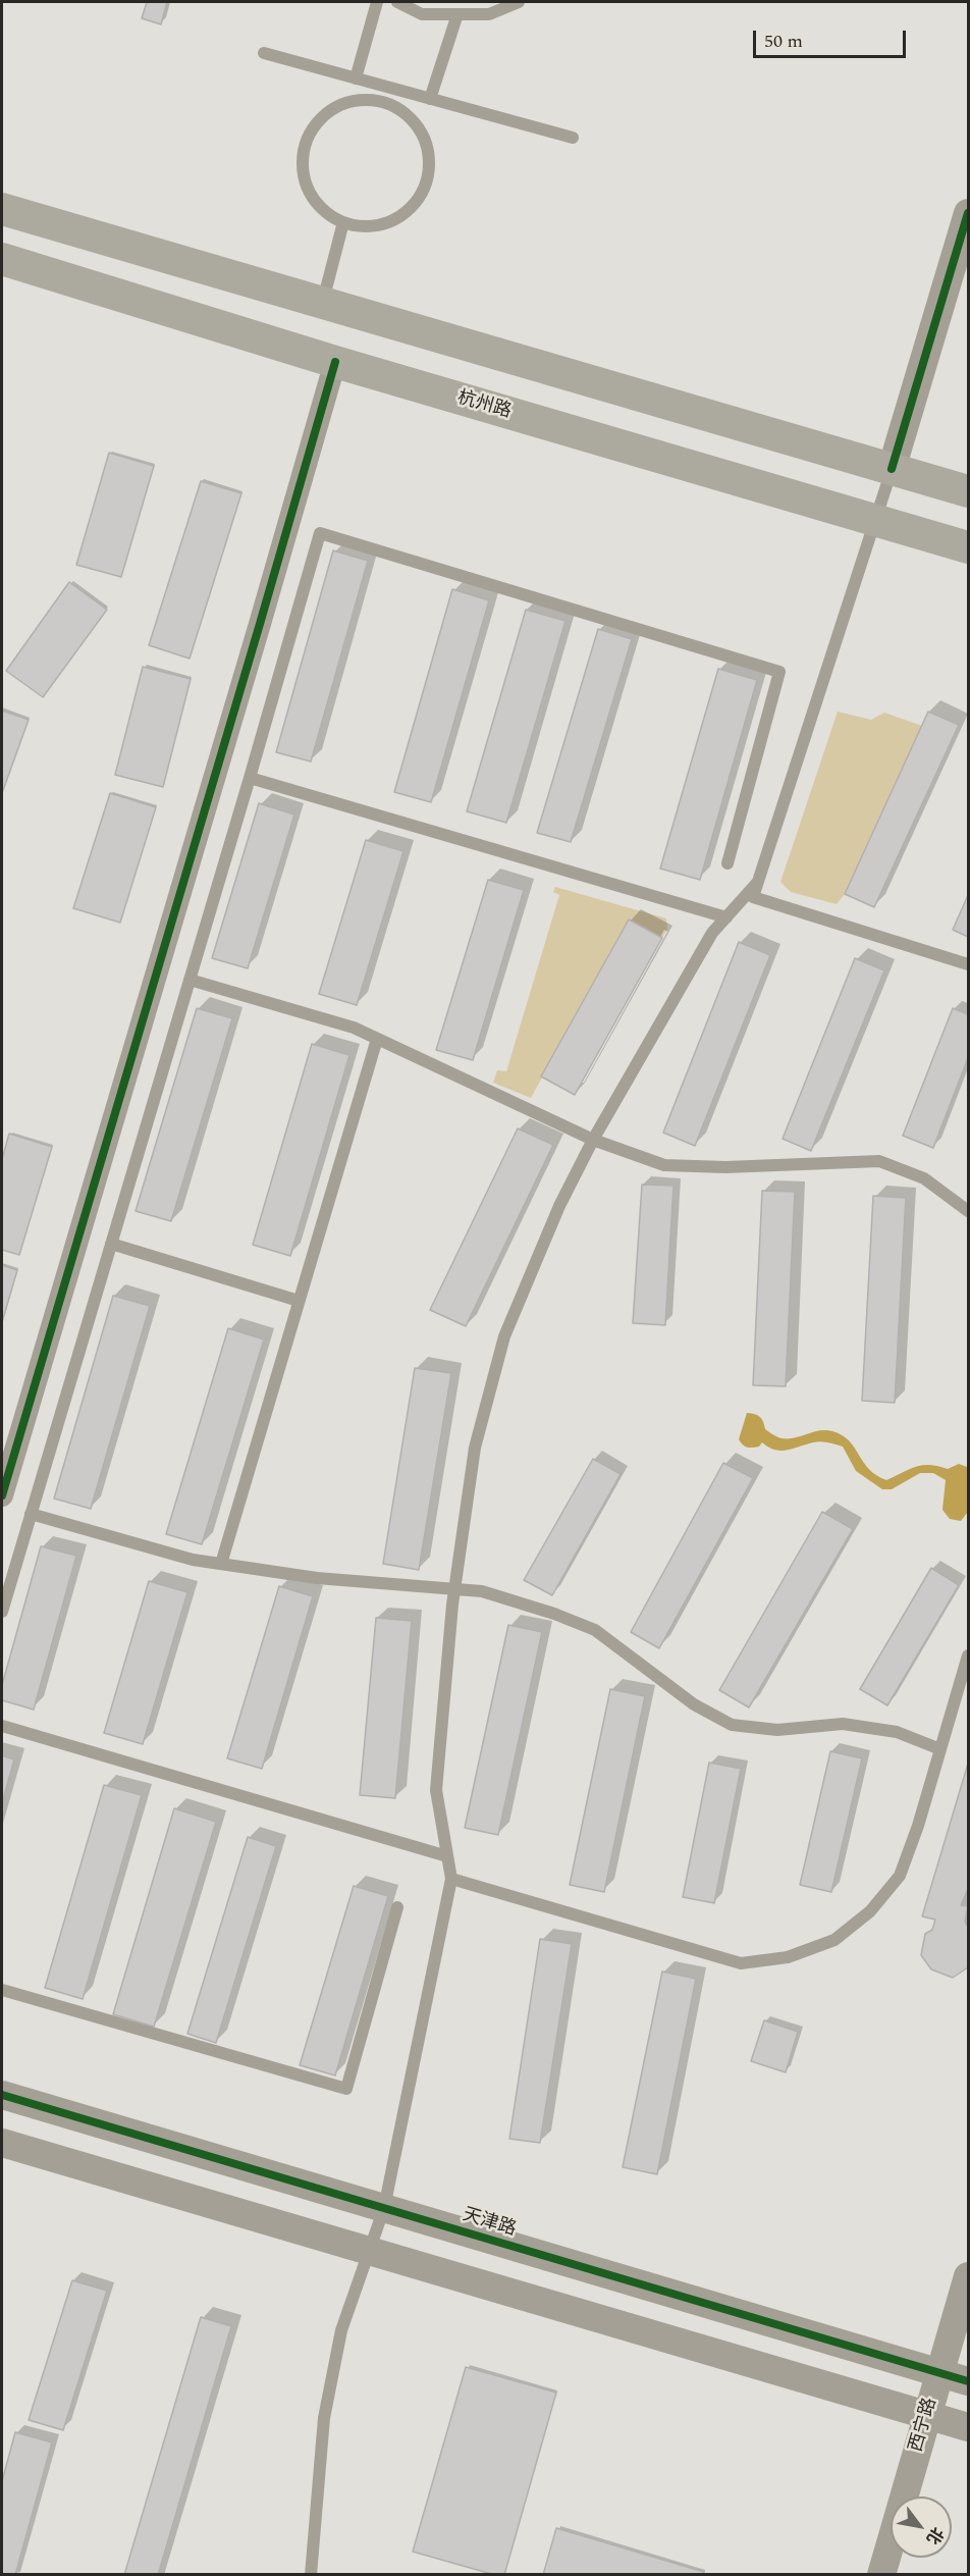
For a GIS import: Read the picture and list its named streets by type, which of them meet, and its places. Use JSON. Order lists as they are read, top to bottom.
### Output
{
  "streets": {
    "main road": ["杭州路"],
    "street": ["天津路", "西宁路"]
  },
  "crossings": [
    ["天津路", "西宁路"]
  ],
  "scale_bar": "50 m",
  "north": "bottom right"
}
